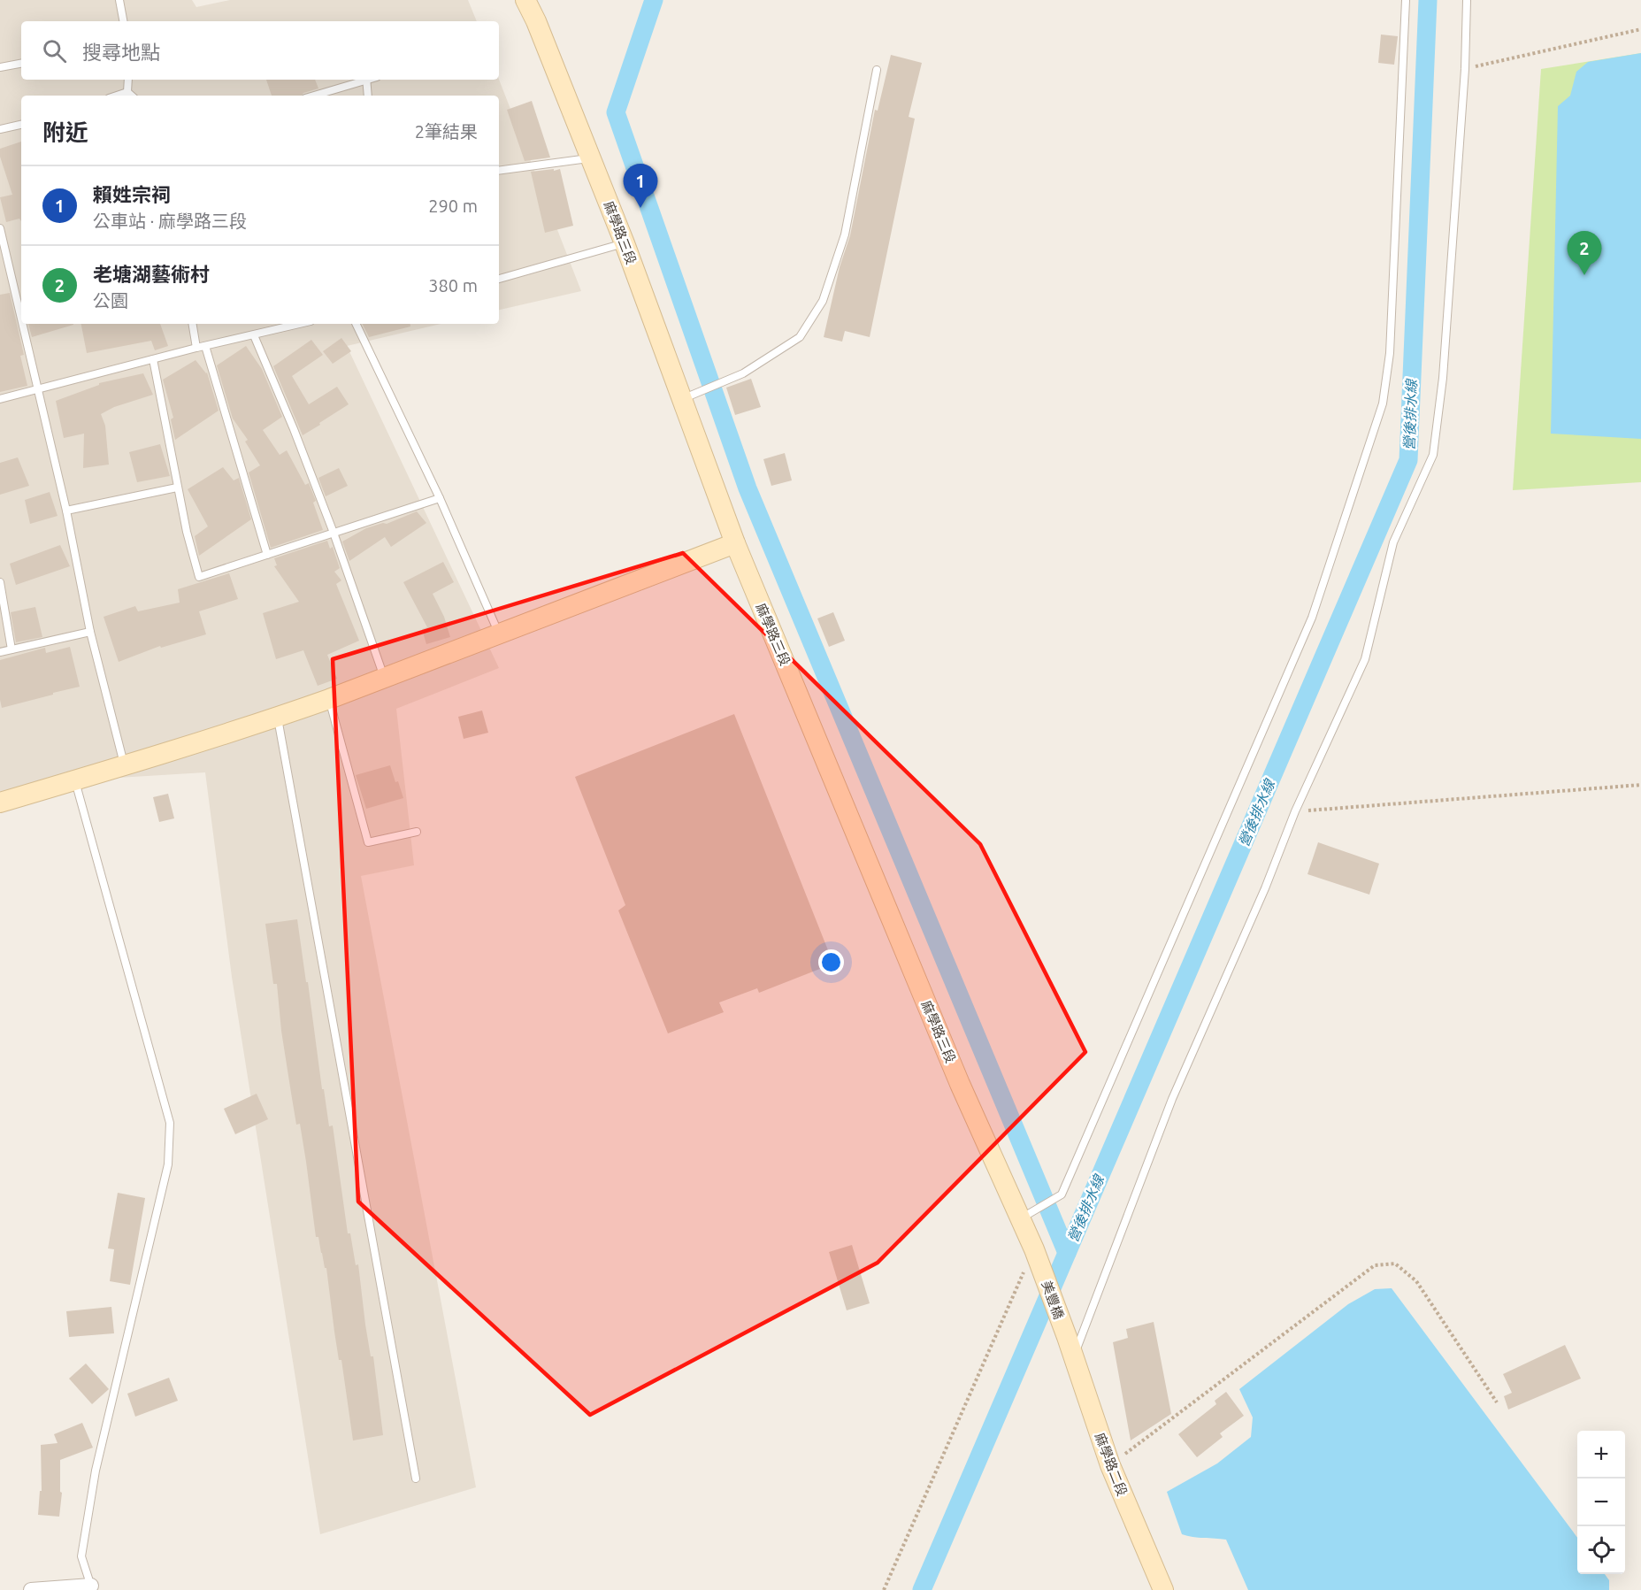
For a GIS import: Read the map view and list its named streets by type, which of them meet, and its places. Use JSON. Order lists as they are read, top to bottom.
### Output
{
  "streets": {
    "main road": ["麻學路三段", "美豐橋", "麻學路二段"]
  },
  "crossings": [
    ["麻學路三段", "美豐橋"],
    ["美豐橋", "麻學路二段"]
  ],
  "water": ["營後排水線"],
  "page": {
    "search": "搜尋地點",
    "heading": ["附近", "2筆結果"],
    "pins": ["1", "2"],
    "list": [
      {
        "mark": "1",
        "name": "賴姓宗祠",
        "note": "公車站 · 麻學路三段",
        "value": "290 m"
      },
      {
        "mark": "2",
        "name": "老塘湖藝術村",
        "note": "公園",
        "value": "380 m"
      }
    ],
    "map_buttons": ["+", "−"]
  }
}
